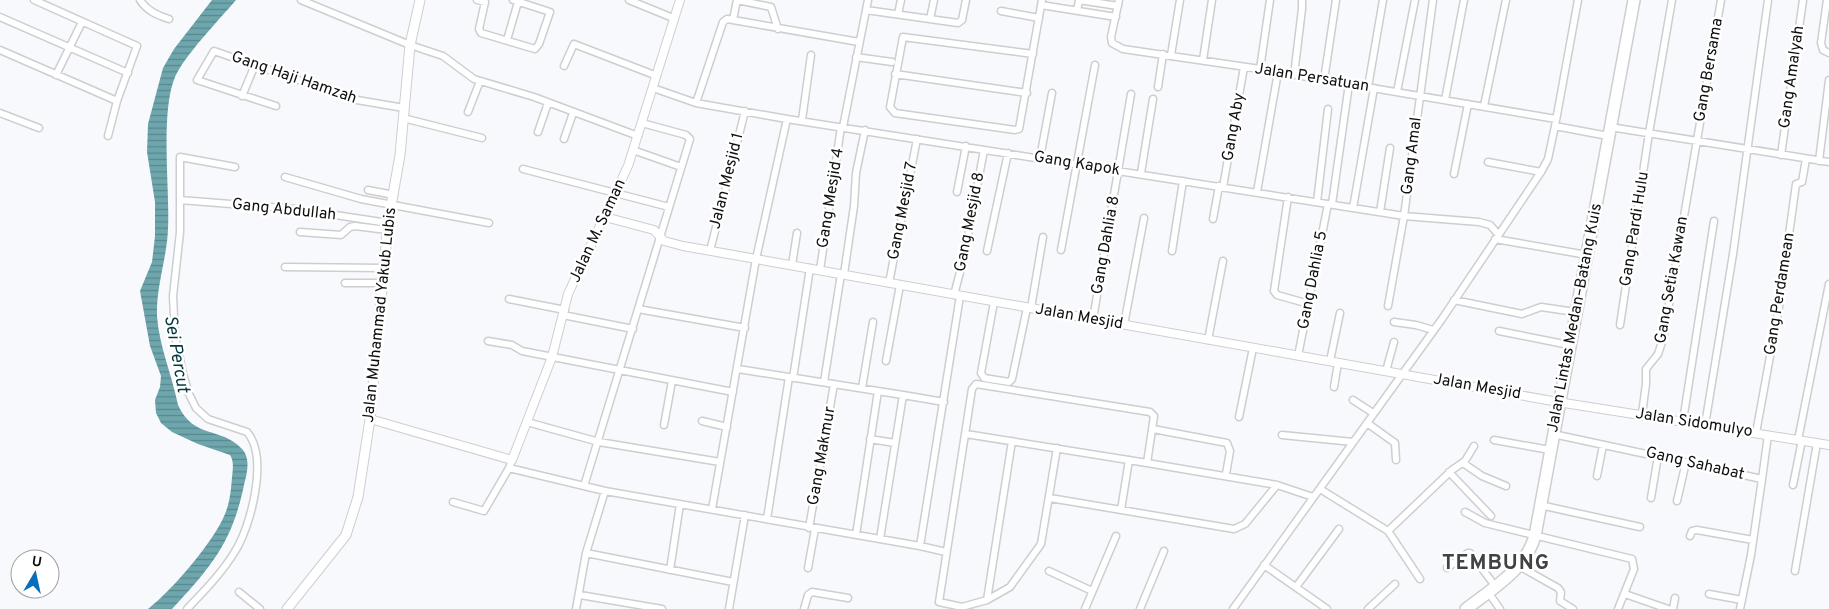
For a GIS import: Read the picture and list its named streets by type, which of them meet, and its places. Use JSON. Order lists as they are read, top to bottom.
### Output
{
  "streets": {
    "highway": ["Jalan Lintas Medan–Batang Kuis"],
    "main road": ["Jalan Muhammad Yakub Lubis"],
    "street": [
      "Gang Bersama",
      "Gang Amalyah",
      "Gang Haji Hamzah",
      "Jalan Persatuan",
      "Gang Aby",
      "Gang Amal",
      "Gang Kapok",
      "Jalan Mesjid 1",
      "Gang Mesjid 4",
      "Gang Abdullah",
      "Gang Mesjid 7",
      "Gang Mesjid 8",
      "Gang Pardi Hulu",
      "Jalan M. Saman",
      "Gang Dahlia 8",
      "Gang Dahlia 5",
      "Gang Setia Kawan",
      "Gang Perdamean",
      "Jalan Mesjid",
      "Jalan Sidomulyo",
      "Gang Makmur",
      "Gang Sahabat"
    ]
  },
  "crossings": [
    ["Gang Bersama", "Jalan Persatuan"],
    ["Gang Bersama", "Gang Setia Kawan"],
    ["Gang Amalyah", "Jalan Persatuan"],
    ["Gang Haji Hamzah", "Jalan Muhammad Yakub Lubis"],
    ["Jalan Persatuan", "Gang Aby"],
    ["Jalan Persatuan", "Gang Amal"],
    ["Jalan Persatuan", "Gang Pardi Hulu"],
    ["Jalan Persatuan", "Gang Dahlia 5"],
    ["Jalan Persatuan", "Gang Setia Kawan"],
    ["Jalan Persatuan", "Gang Perdamean"],
    ["Jalan Persatuan", "Jalan Lintas Medan–Batang Kuis"],
    ["Gang Aby", "Gang Kapok"],
    ["Gang Amal", "Gang Kapok"],
    ["Gang Kapok", "Jalan Mesjid 1"],
    ["Gang Kapok", "Gang Mesjid 4"],
    ["Gang Kapok", "Gang Mesjid 7"],
    ["Gang Kapok", "Gang Mesjid 8"],
    ["Gang Kapok", "Jalan M. Saman"],
    ["Gang Kapok", "Gang Dahlia 8"],
    ["Gang Kapok", "Gang Dahlia 5"],
    ["Jalan Mesjid 1", "Jalan Mesjid"],
    ["Gang Mesjid 4", "Jalan Mesjid"],
    ["Gang Abdullah", "Jalan Muhammad Yakub Lubis"],
    ["Gang Mesjid 7", "Jalan Mesjid"],
    ["Gang Mesjid 8", "Jalan Mesjid"],
    ["Jalan M. Saman", "Jalan Mesjid"],
    ["Gang Dahlia 8", "Jalan Mesjid"],
    ["Gang Dahlia 5", "Jalan Mesjid"],
    ["Gang Setia Kawan", "Jalan Sidomulyo"],
    ["Gang Perdamean", "Jalan Sidomulyo"],
    ["Jalan Mesjid", "Jalan Lintas Medan–Batang Kuis"],
    ["Jalan Mesjid", "Jalan Sidomulyo"],
    ["Jalan Lintas Medan–Batang Kuis", "Jalan Sidomulyo"],
    ["Jalan Lintas Medan–Batang Kuis", "Gang Sahabat"]
  ],
  "districts": ["TEMBUNG"],
  "water": ["Sei Percut"],
  "north": "top"
}
